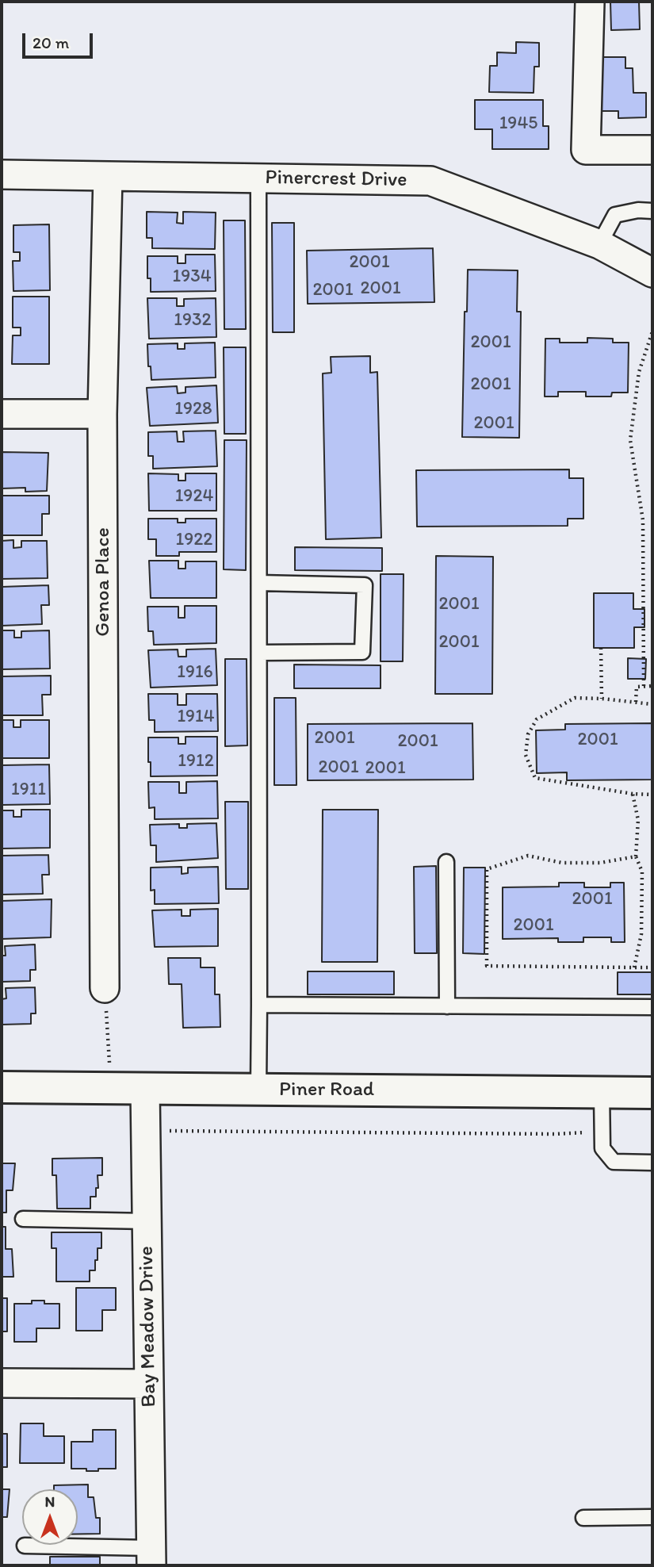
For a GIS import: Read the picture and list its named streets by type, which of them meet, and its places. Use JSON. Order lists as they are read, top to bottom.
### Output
{
  "streets": {
    "main road": ["Piner Road"],
    "street": ["Pinercrest Drive", "Genoa Place", "Bay Meadow Drive"]
  },
  "crossings": [
    ["Pinercrest Drive", "Genoa Place"],
    ["Piner Road", "Bay Meadow Drive"]
  ],
  "house_numbers": [
    "1945",
    "2001",
    "1934",
    "2001",
    "2001",
    "1932",
    "2001",
    "2001",
    "1928",
    "2001",
    "1924",
    "1922",
    "2001",
    "2001",
    "1916",
    "1914",
    "2001",
    "2001",
    "2001",
    "1912",
    "2001",
    "2001",
    "1911",
    "2001",
    "2001"
  ],
  "scale_bar": "20 m",
  "north": "top"
}
